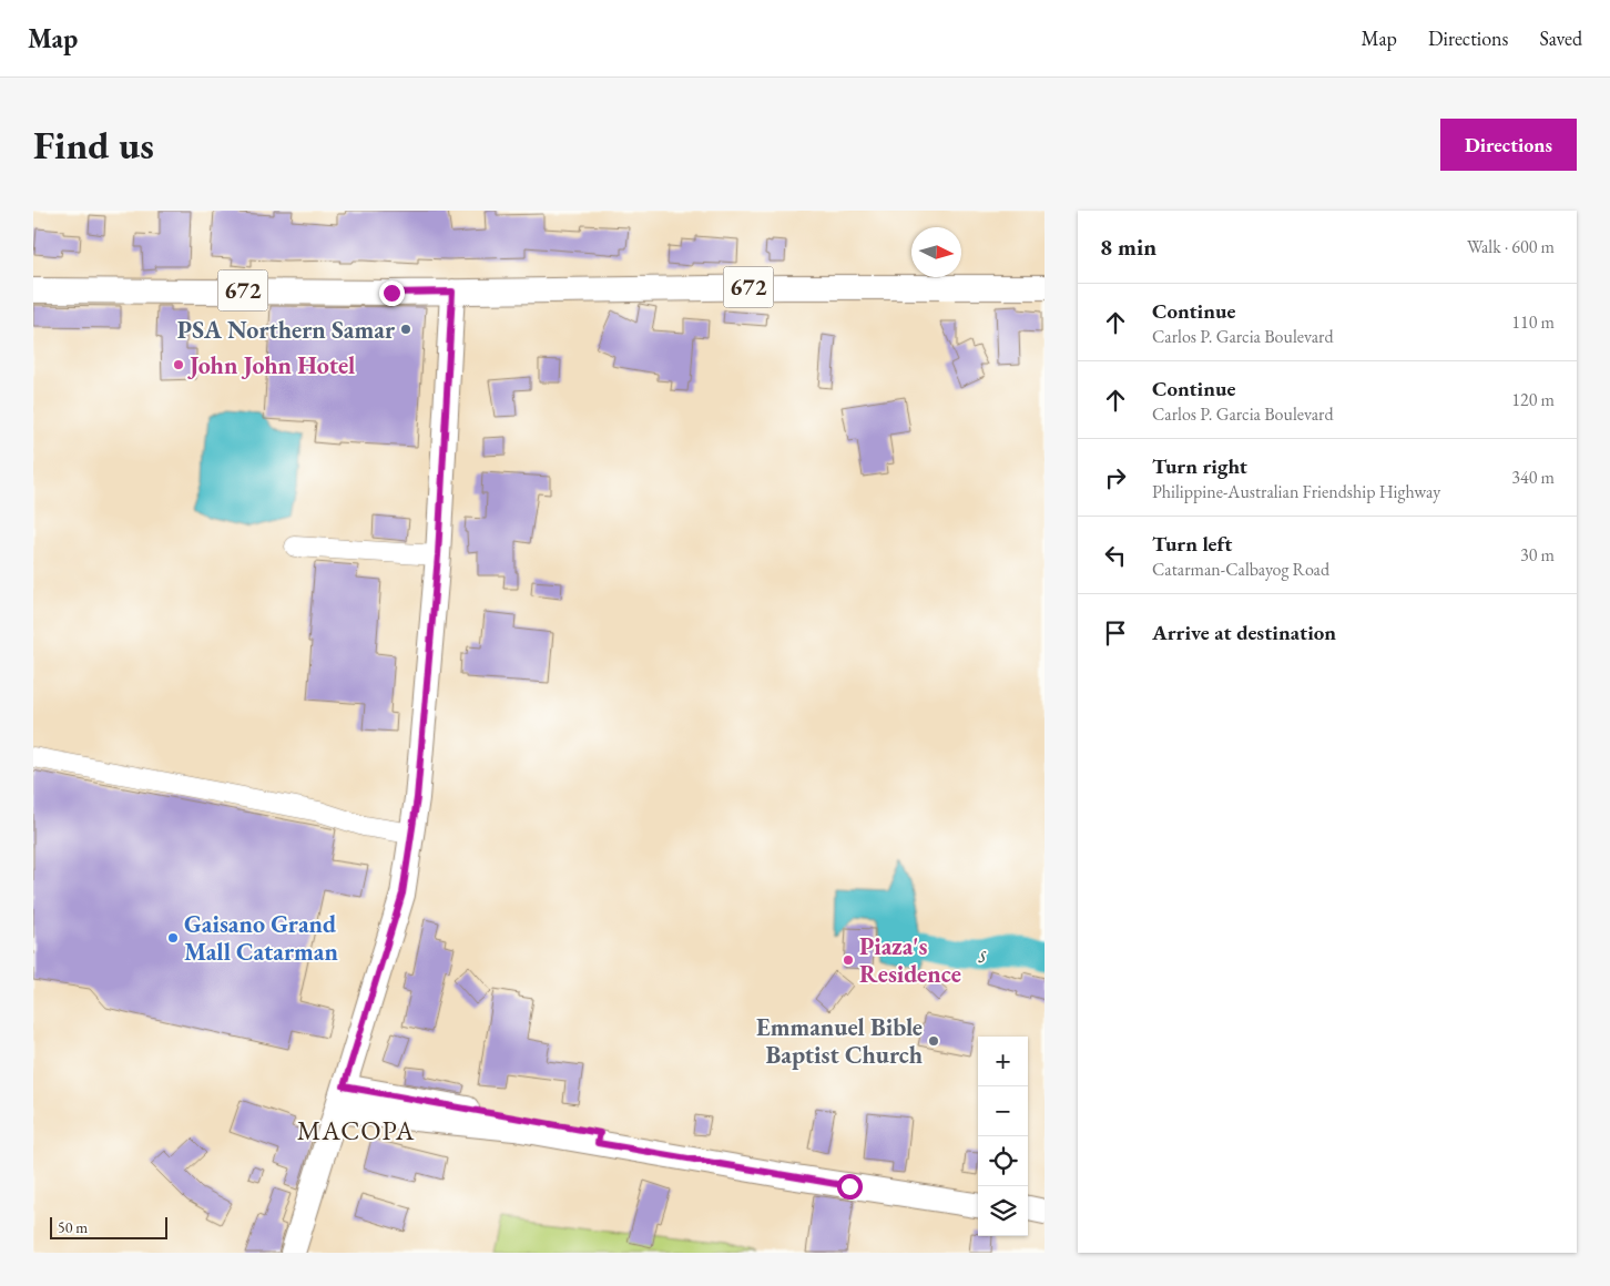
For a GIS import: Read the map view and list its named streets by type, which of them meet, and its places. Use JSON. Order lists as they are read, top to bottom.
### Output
{
  "streets": {
    "main road": ["672"]
  },
  "districts": ["MACOPA"],
  "water": ["s"],
  "places": [
    "PSA Northern Samar",
    "John John Hotel",
    "Gaisano Grand Mall Catarman",
    "Piaza's Residence",
    "Emmanuel Bible Baptist Church"
  ],
  "scale_bar": "50 m",
  "north": "right",
  "page": {
    "header": "Map",
    "nav": ["Map", "Directions", "Saved"],
    "buttons": "Directions",
    "title": "Find us",
    "heading": ["8 min", "Walk · 600 m"],
    "list": [
      ["Continue", "Carlos P. Garcia Boulevard", "110 m"],
      ["Continue", "Carlos P. Garcia Boulevard", "120 m"],
      ["Turn right", "Philippine-Australian Friendship Highway", "340 m"],
      ["Turn left", "Catarman-Calbayog Road", "30 m"],
      "Arrive at destination"
    ],
    "map_buttons": ["+", "−"],
    "scale": "50 m"
  }
}
